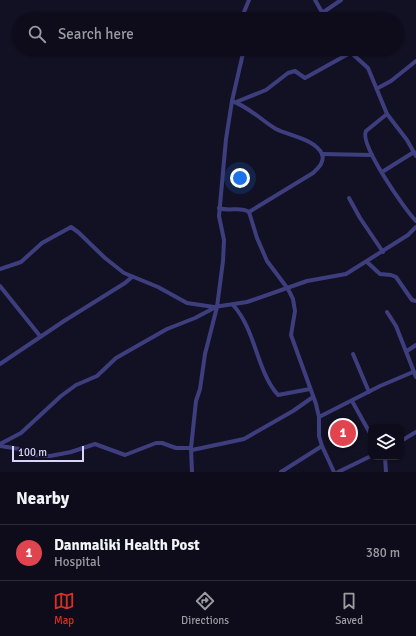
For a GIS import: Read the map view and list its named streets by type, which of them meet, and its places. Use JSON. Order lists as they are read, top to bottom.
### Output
{
  "scale_bar": "100 m",
  "page": {
    "search": "Search here",
    "pins": "1",
    "scale": "100 m",
    "heading": "Nearby",
    "list": [
      {
        "mark": "1",
        "name": "Danmaliki Health Post",
        "note": "Hospital",
        "value": "380 m"
      }
    ],
    "nav": ["Map", "Directions", "Saved"]
  }
}
